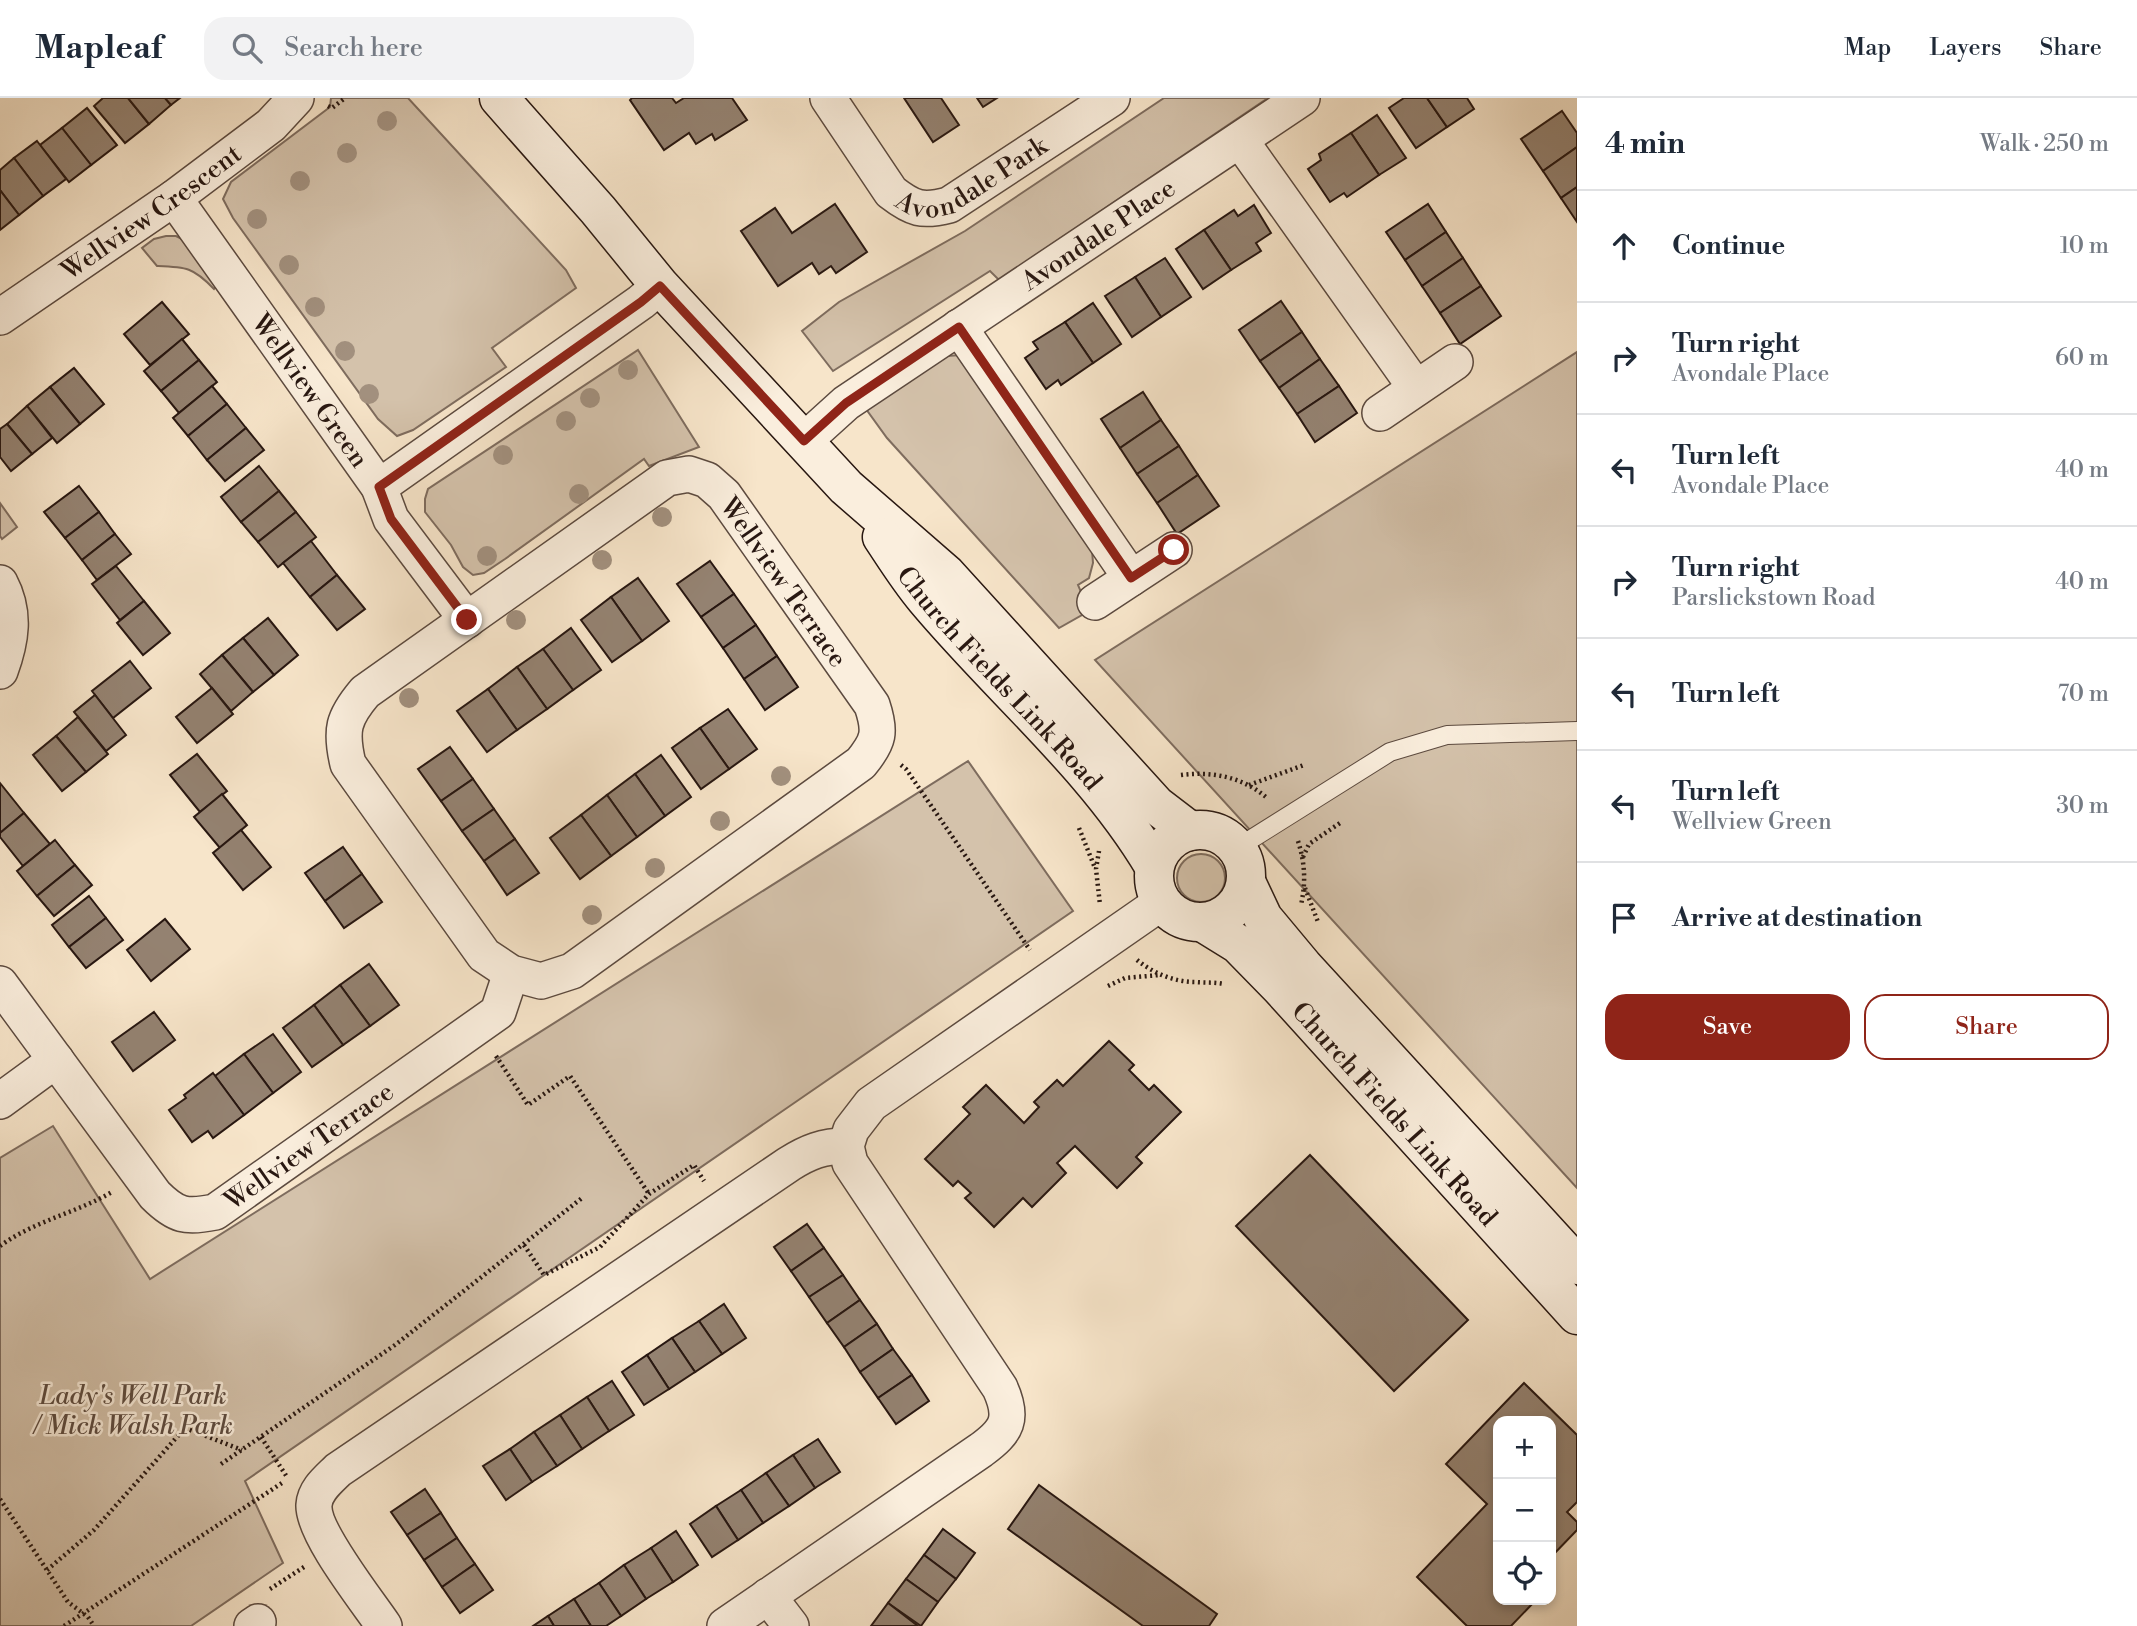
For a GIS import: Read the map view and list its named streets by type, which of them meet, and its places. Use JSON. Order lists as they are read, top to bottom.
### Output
{
  "streets": {
    "street": [
      "Avondale Park",
      "Wellview Crescent",
      "Avondale Place",
      "Wellview Green",
      "Wellview Terrace",
      "Church Fields Link Road"
    ]
  },
  "crossings": [
    ["Wellview Crescent", "Wellview Green"],
    ["Avondale Place", "Church Fields Link Road"],
    ["Wellview Green", "Wellview Terrace"]
  ],
  "parks": ["Lady's Well Park / Mick Walsh Park"],
  "page": {
    "header": "Mapleaf",
    "search": "Search here",
    "nav": ["Map", "Layers", "Share"],
    "heading": ["4 min", "Walk · 250 m"],
    "list": [
      ["Continue", "10 m"],
      ["Turn right", "Avondale Place", "60 m"],
      ["Turn left", "Avondale Place", "40 m"],
      ["Turn right", "Parslickstown Road", "40 m"],
      ["Turn left", "70 m"],
      ["Turn left", "Wellview Green", "30 m"],
      "Arrive at destination"
    ],
    "buttons": ["Save", "Share"],
    "map_buttons": ["+", "−"]
  }
}
